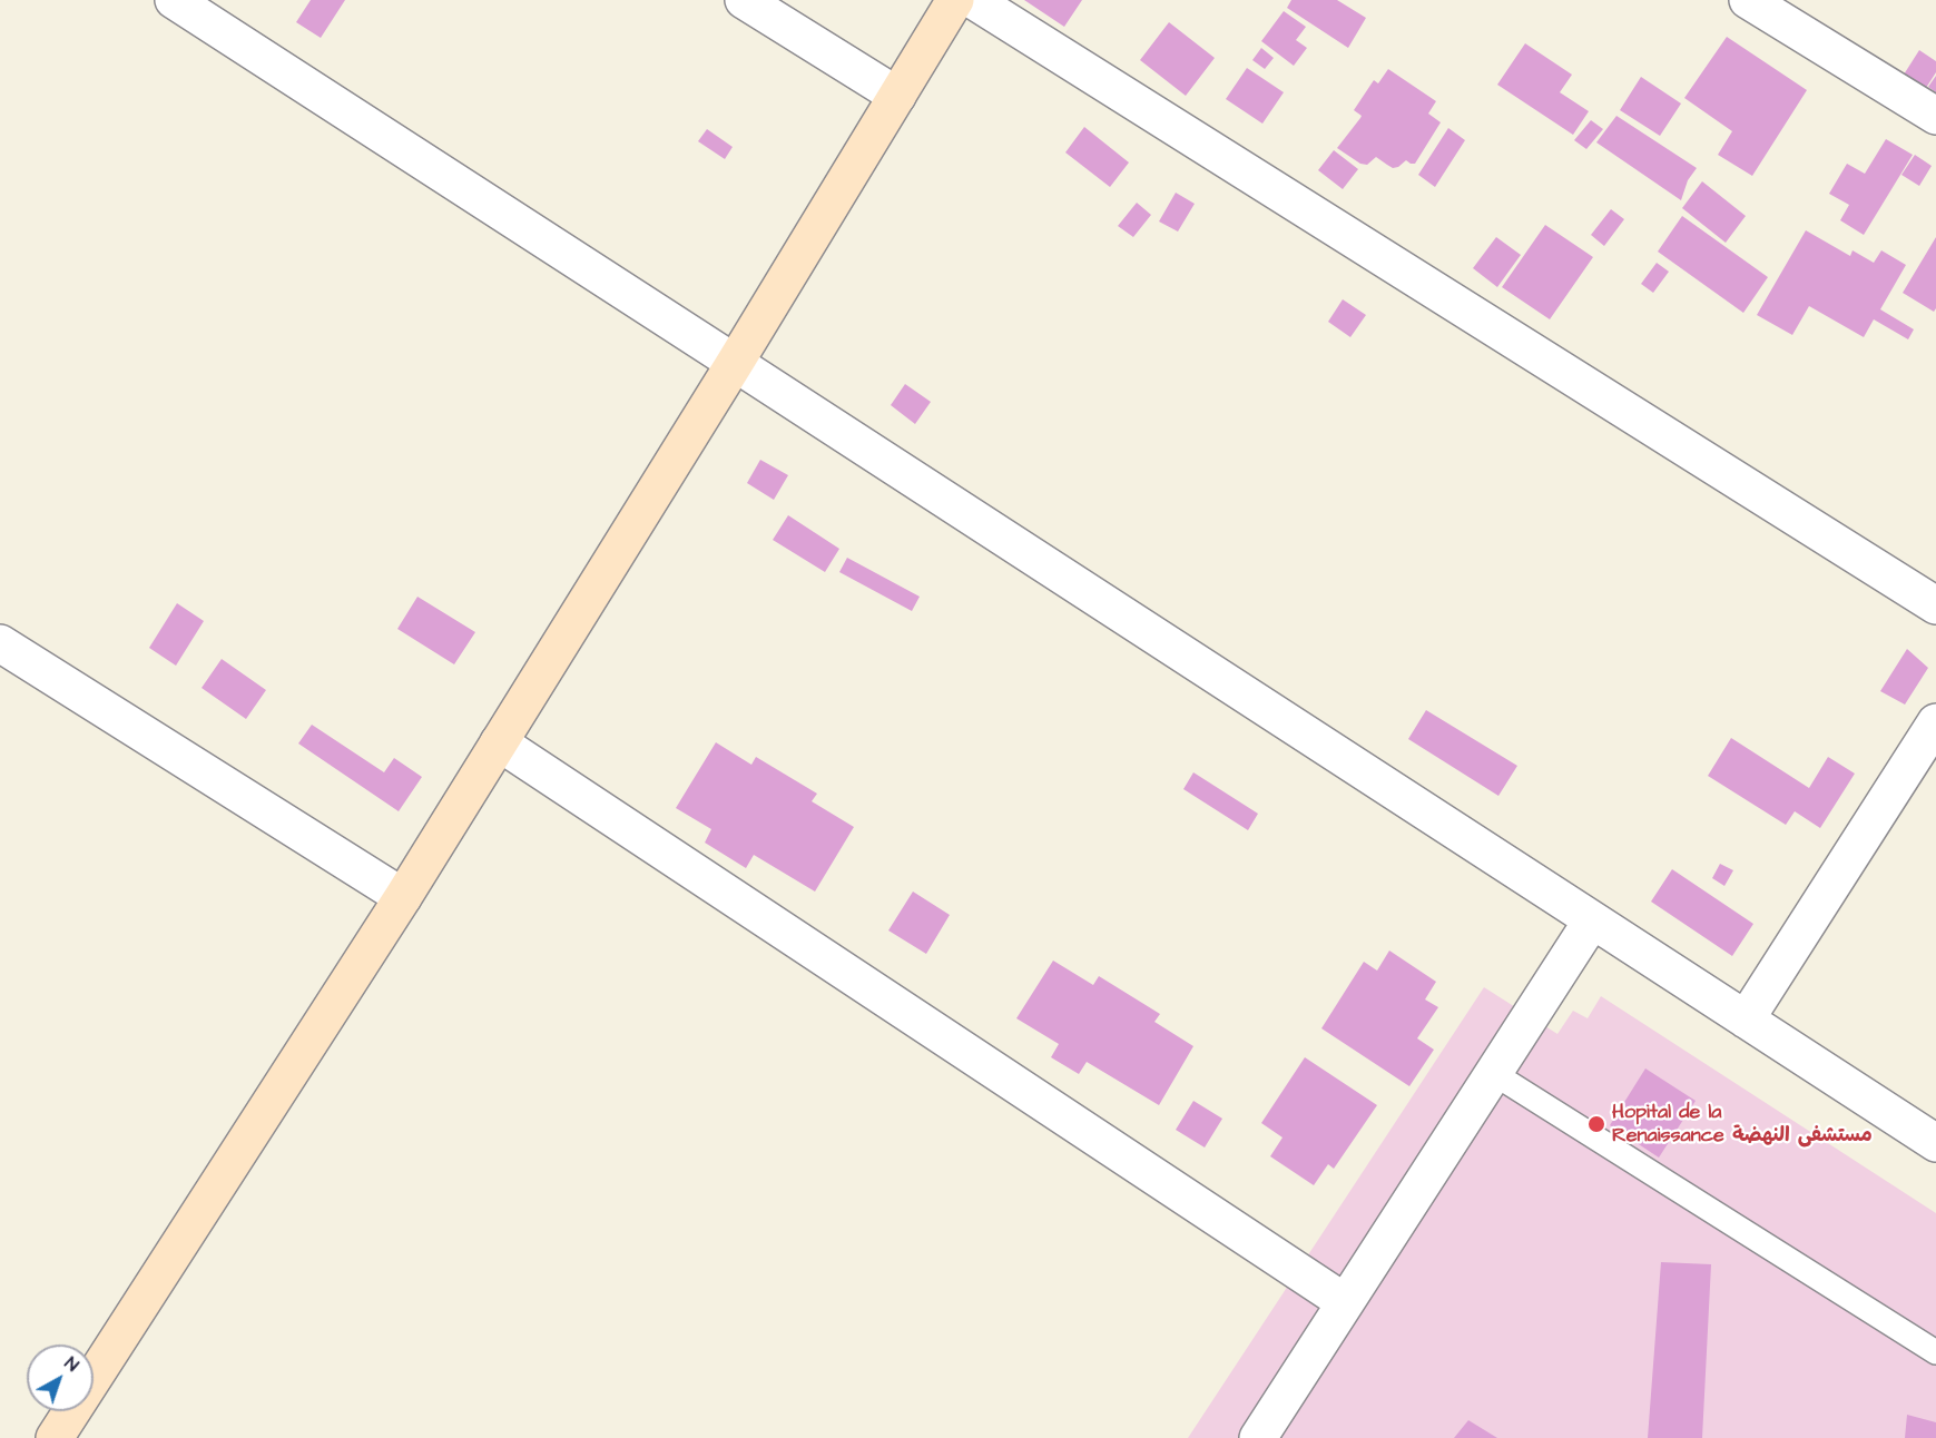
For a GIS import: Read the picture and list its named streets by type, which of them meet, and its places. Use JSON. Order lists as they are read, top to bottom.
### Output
{
  "places": ["Hopital de la Renaissance مستشفى النهضة"],
  "north": "top right"
}
